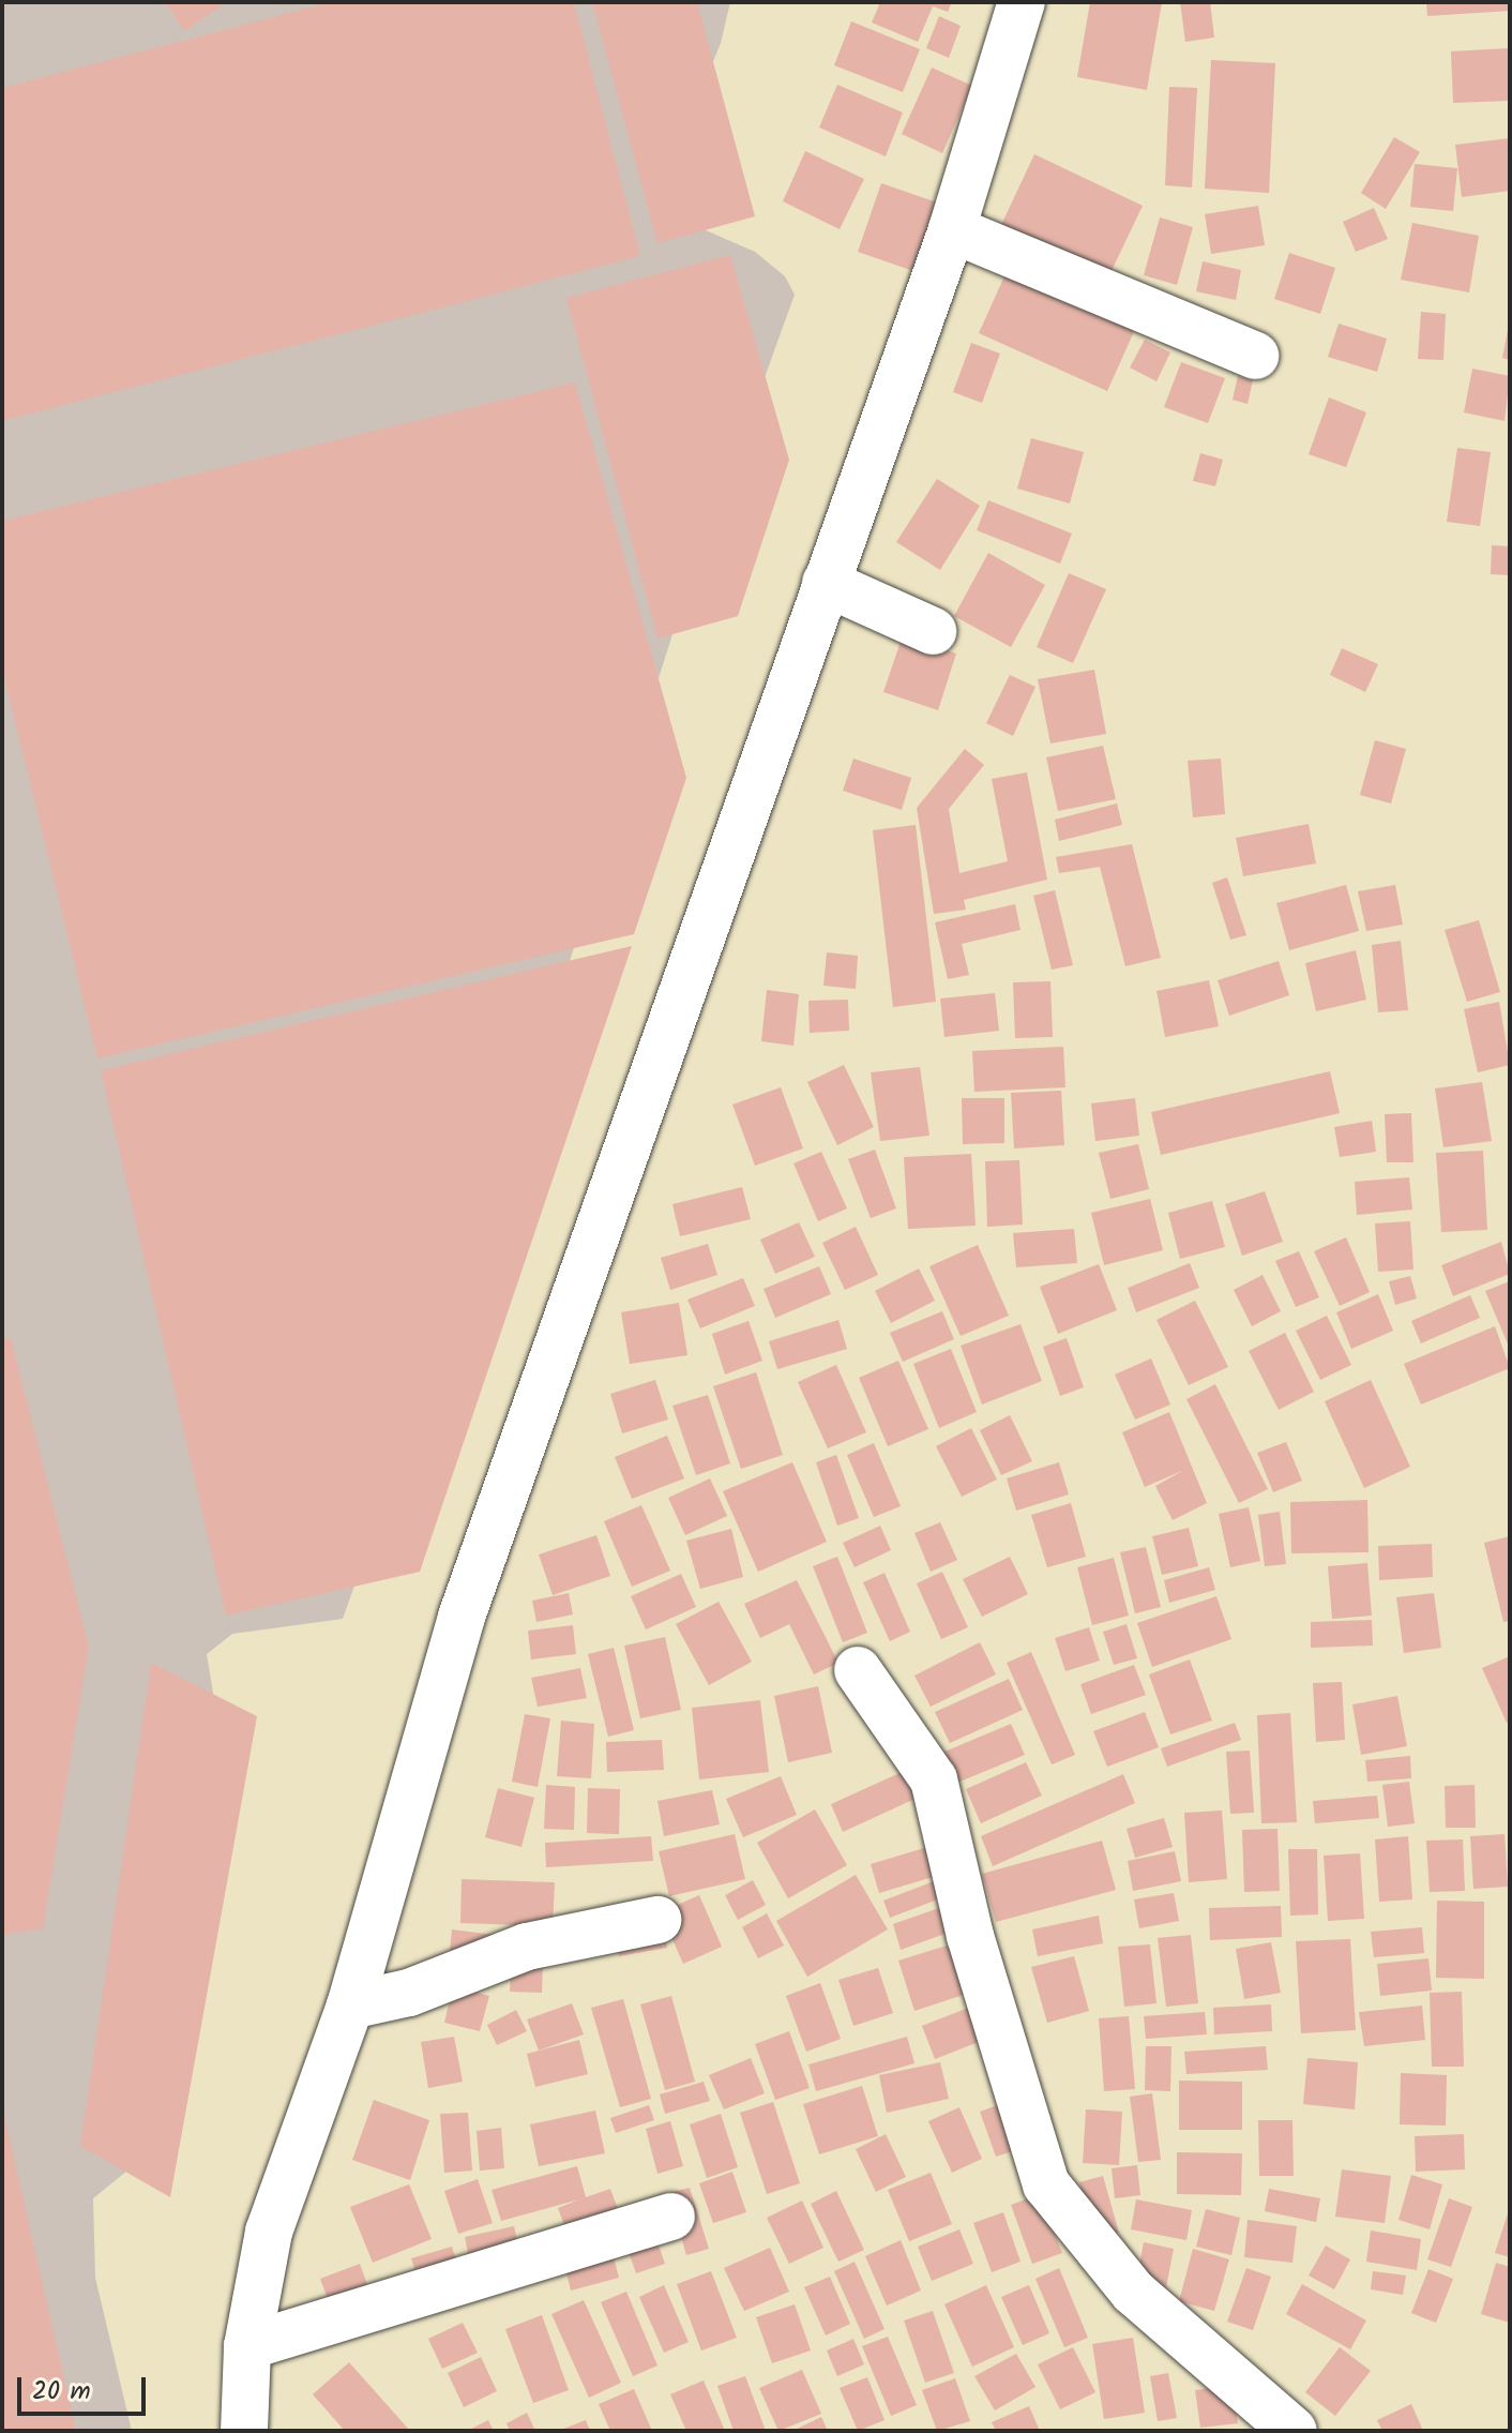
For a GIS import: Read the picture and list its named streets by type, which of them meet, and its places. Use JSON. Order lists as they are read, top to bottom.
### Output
{
  "scale_bar": "20 m"
}
